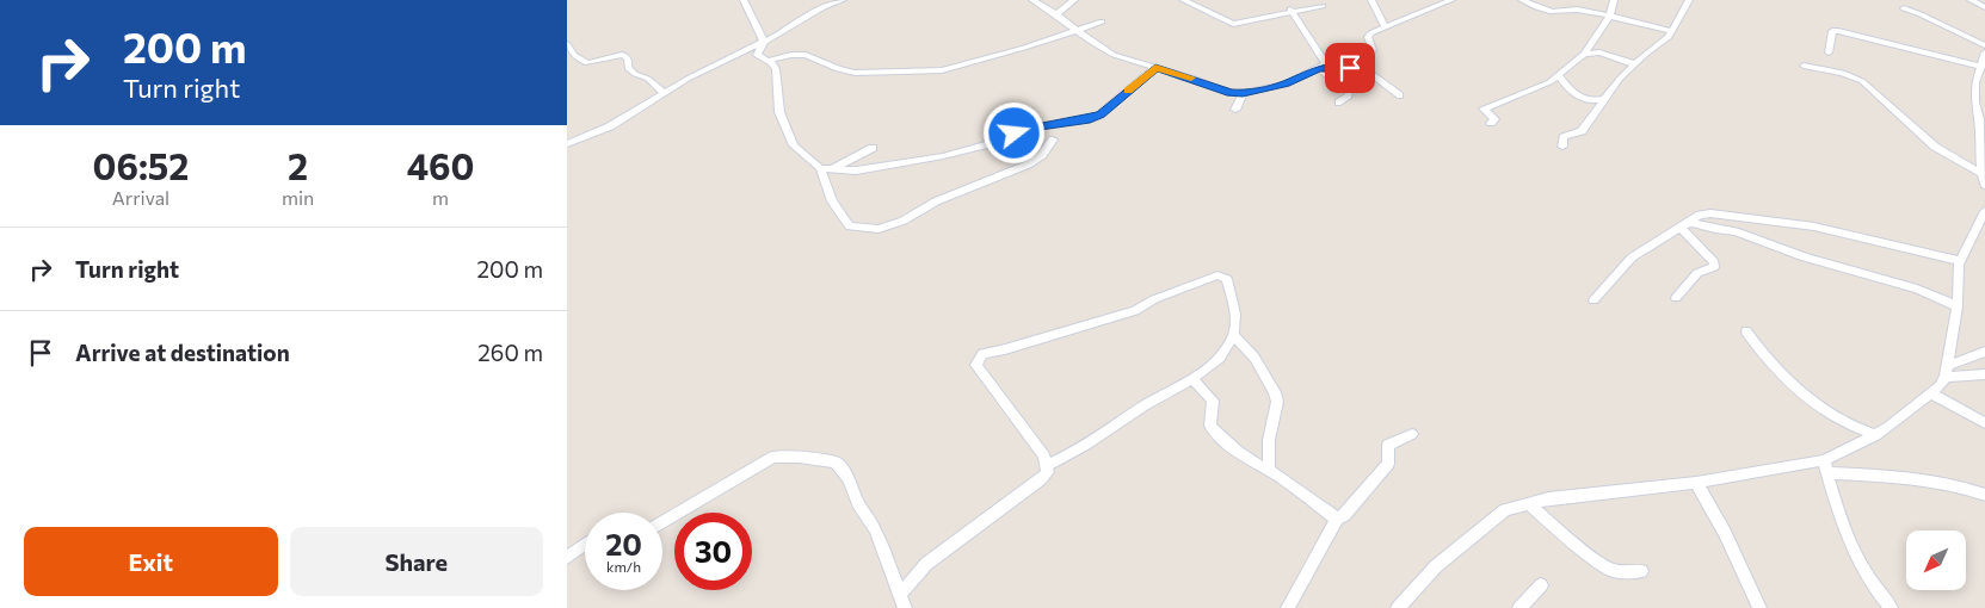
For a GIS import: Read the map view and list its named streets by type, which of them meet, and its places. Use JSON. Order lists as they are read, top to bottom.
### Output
{
  "north": "bottom left",
  "page": {
    "turn": ["200 m", "Turn right"],
    "eta": [
      "06:52",
      "Arrival",
      "2",
      "min",
      "460",
      "m"
    ],
    "list": [
      {
        "name": "Turn right",
        "value": "200 m"
      },
      {
        "name": "Arrive at destination",
        "value": "260 m"
      }
    ],
    "speed": "20 km/h",
    "limit": "30",
    "buttons": ["Exit", "Share"]
  }
}
